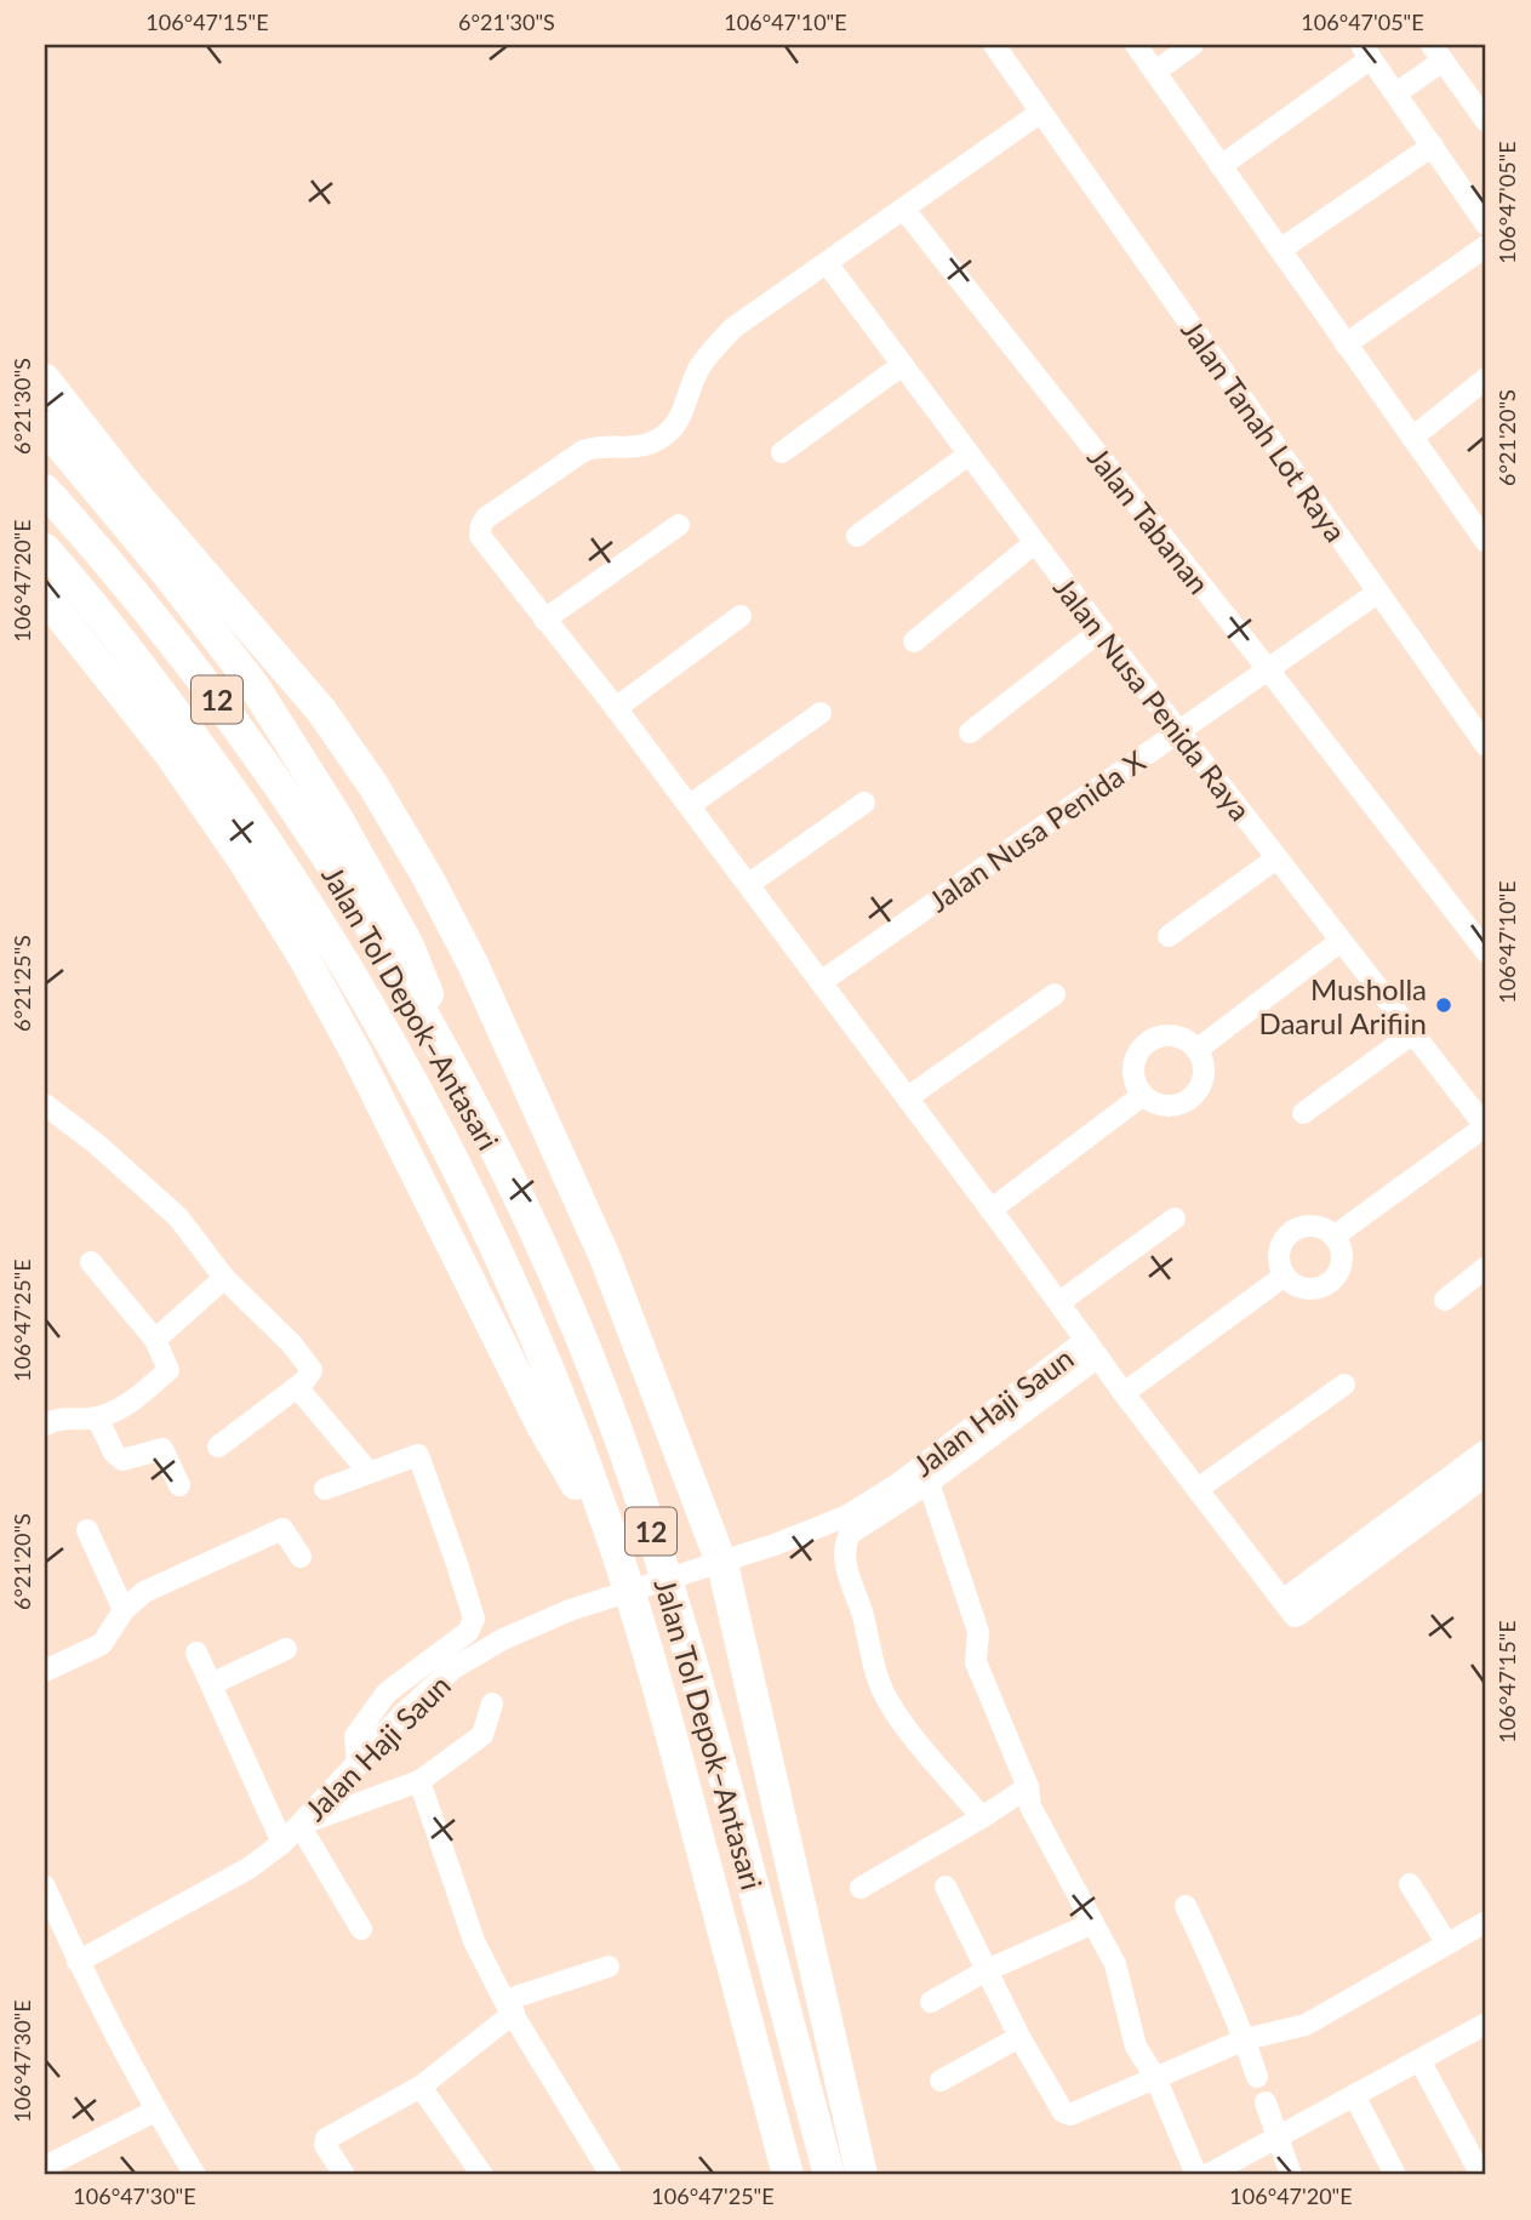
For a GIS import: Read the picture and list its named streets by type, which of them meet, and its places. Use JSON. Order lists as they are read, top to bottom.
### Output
{
  "streets": {
    "highway": ["12", "Jalan Tol Depok–Antasari"],
    "street": [
      "Jalan Tanah Lot Raya",
      "Jalan Tabanan",
      "Jalan Nusa Penida Raya",
      "Jalan Nusa Penida X",
      "Jalan Haji Saun"
    ]
  },
  "crossings": [
    ["Jalan Tanah Lot Raya", "Jalan Nusa Penida X"],
    ["Jalan Tabanan", "Jalan Nusa Penida X"],
    ["Jalan Nusa Penida Raya", "Jalan Nusa Penida X"]
  ],
  "places": ["Musholla Daarul Arifiin"],
  "coordinates": [
    "106°47'15\"E",
    "6°21'30\"S",
    "106°47'10\"E",
    "106°47'05\"E",
    "6°21'20\"S",
    "106°47'20\"E",
    "6°21'25\"S",
    "106°47'25\"E",
    "106°47'30\"E"
  ]
}
